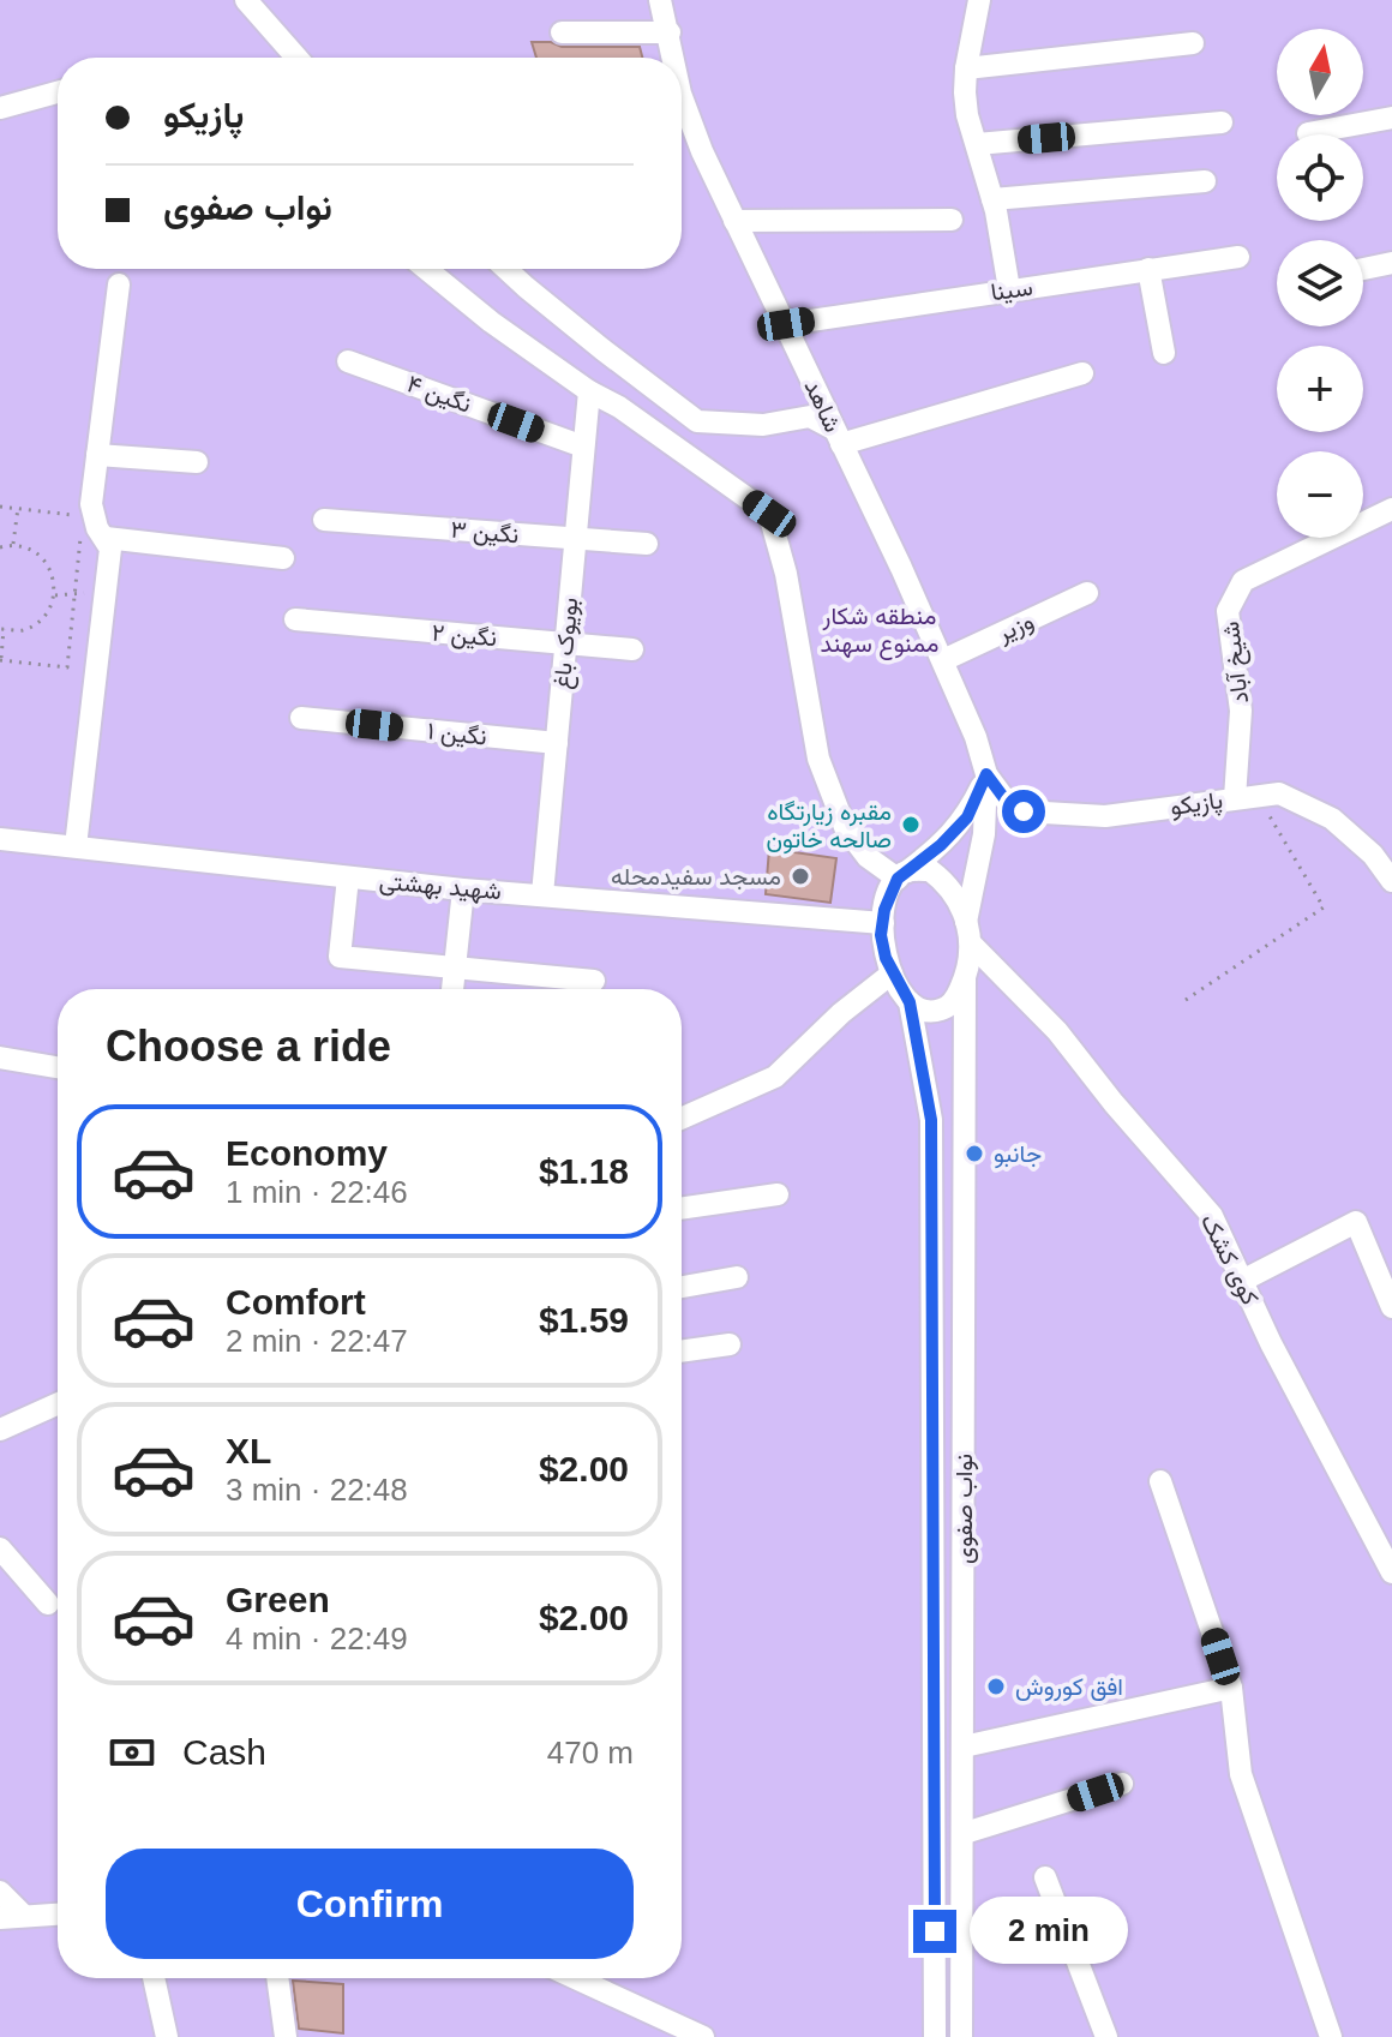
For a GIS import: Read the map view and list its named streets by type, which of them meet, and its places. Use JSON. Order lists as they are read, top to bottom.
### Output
{
  "streets": {
    "street": [
      "سینا",
      "نگین ۴",
      "شاهد",
      "نگین ۳",
      "وزیر",
      "نگین ۲",
      "بویوک باغ",
      "شیخ آباد",
      "نگین ۱",
      "پازیکو",
      "شهید بهشتی",
      "کوی کشک",
      "نواب صفوی"
    ]
  },
  "crossings": [
    ["سینا", "شاهد"],
    ["نگین ۴", "بویوک باغ"],
    ["شاهد", "وزیر"],
    ["شاهد", "پازیکو"],
    ["نگین ۳", "بویوک باغ"],
    ["نگین ۲", "بویوک باغ"],
    ["بویوک باغ", "نگین ۱"],
    ["بویوک باغ", "شهید بهشتی"],
    ["شیخ آباد", "پازیکو"],
    ["شهید بهشتی", "کوی کشک"],
    ["شهید بهشتی", "نواب صفوی"],
    ["کوی کشک", "نواب صفوی"]
  ],
  "parks": ["منطقه شکار ممنوع سهند"],
  "places": [
    "مقبره زیارتگاه صالحه خاتون",
    "مسجد سفیدمحله",
    "جانبو",
    "افق کوروش"
  ],
  "north": "top",
  "page": {
    "map_buttons": ["+", "−"],
    "banner": ["پازیکو", "نواب صفوی"],
    "heading": "Choose a ride",
    "list": [
      {
        "name": "Economy",
        "note": "1 min · 22:46",
        "value": "$1.18"
      },
      {
        "name": "Comfort",
        "note": "2 min · 22:47",
        "value": "$1.59"
      },
      {
        "name": "XL",
        "note": "3 min · 22:48",
        "value": "$2.00"
      },
      {
        "name": "Green",
        "note": "4 min · 22:49",
        "value": "$2.00"
      }
    ],
    "pay": ["Cash", "470 m"],
    "buttons": "Confirm",
    "bubble": "2 min"
  }
}
